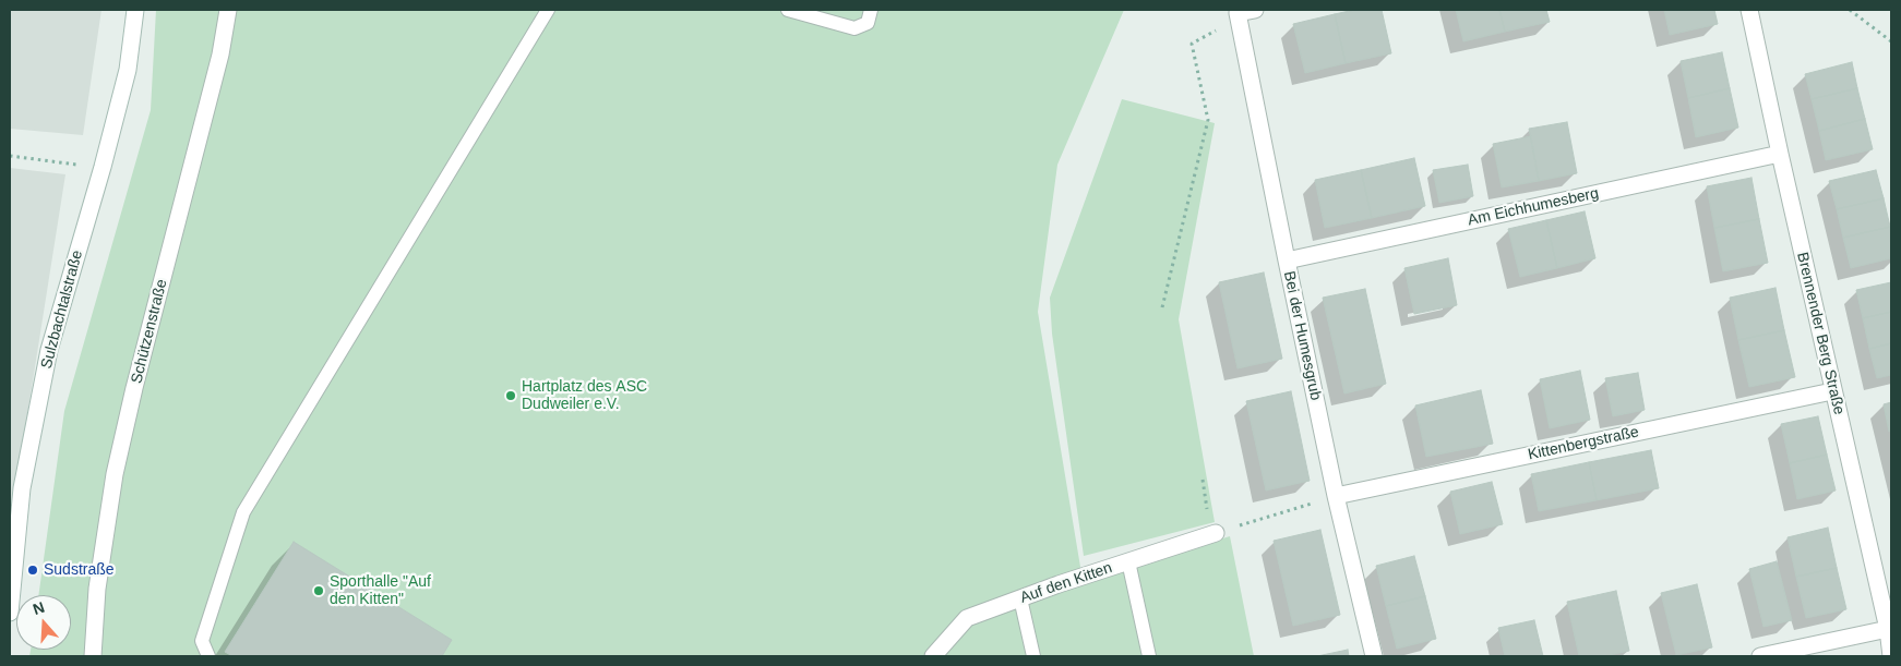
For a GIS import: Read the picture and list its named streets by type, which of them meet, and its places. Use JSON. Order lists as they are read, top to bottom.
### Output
{
  "streets": {
    "street": [
      "Am Eichhumesberg",
      "Sulzbachtalstraße",
      "Schützenstraße",
      "Brennender Berg Straße",
      "Bei der Humesgrub",
      "Kittenbergstraße",
      "Auf den Kitten"
    ]
  },
  "crossings": [
    ["Am Eichhumesberg", "Brennender Berg Straße"],
    ["Am Eichhumesberg", "Bei der Humesgrub"],
    ["Brennender Berg Straße", "Kittenbergstraße"],
    ["Bei der Humesgrub", "Kittenbergstraße"]
  ],
  "places": ["Hartplatz des ASC Dudweiler e.V.", "Sudstraße", "Sporthalle \"Auf den Kitten\""],
  "north": "top"
}
